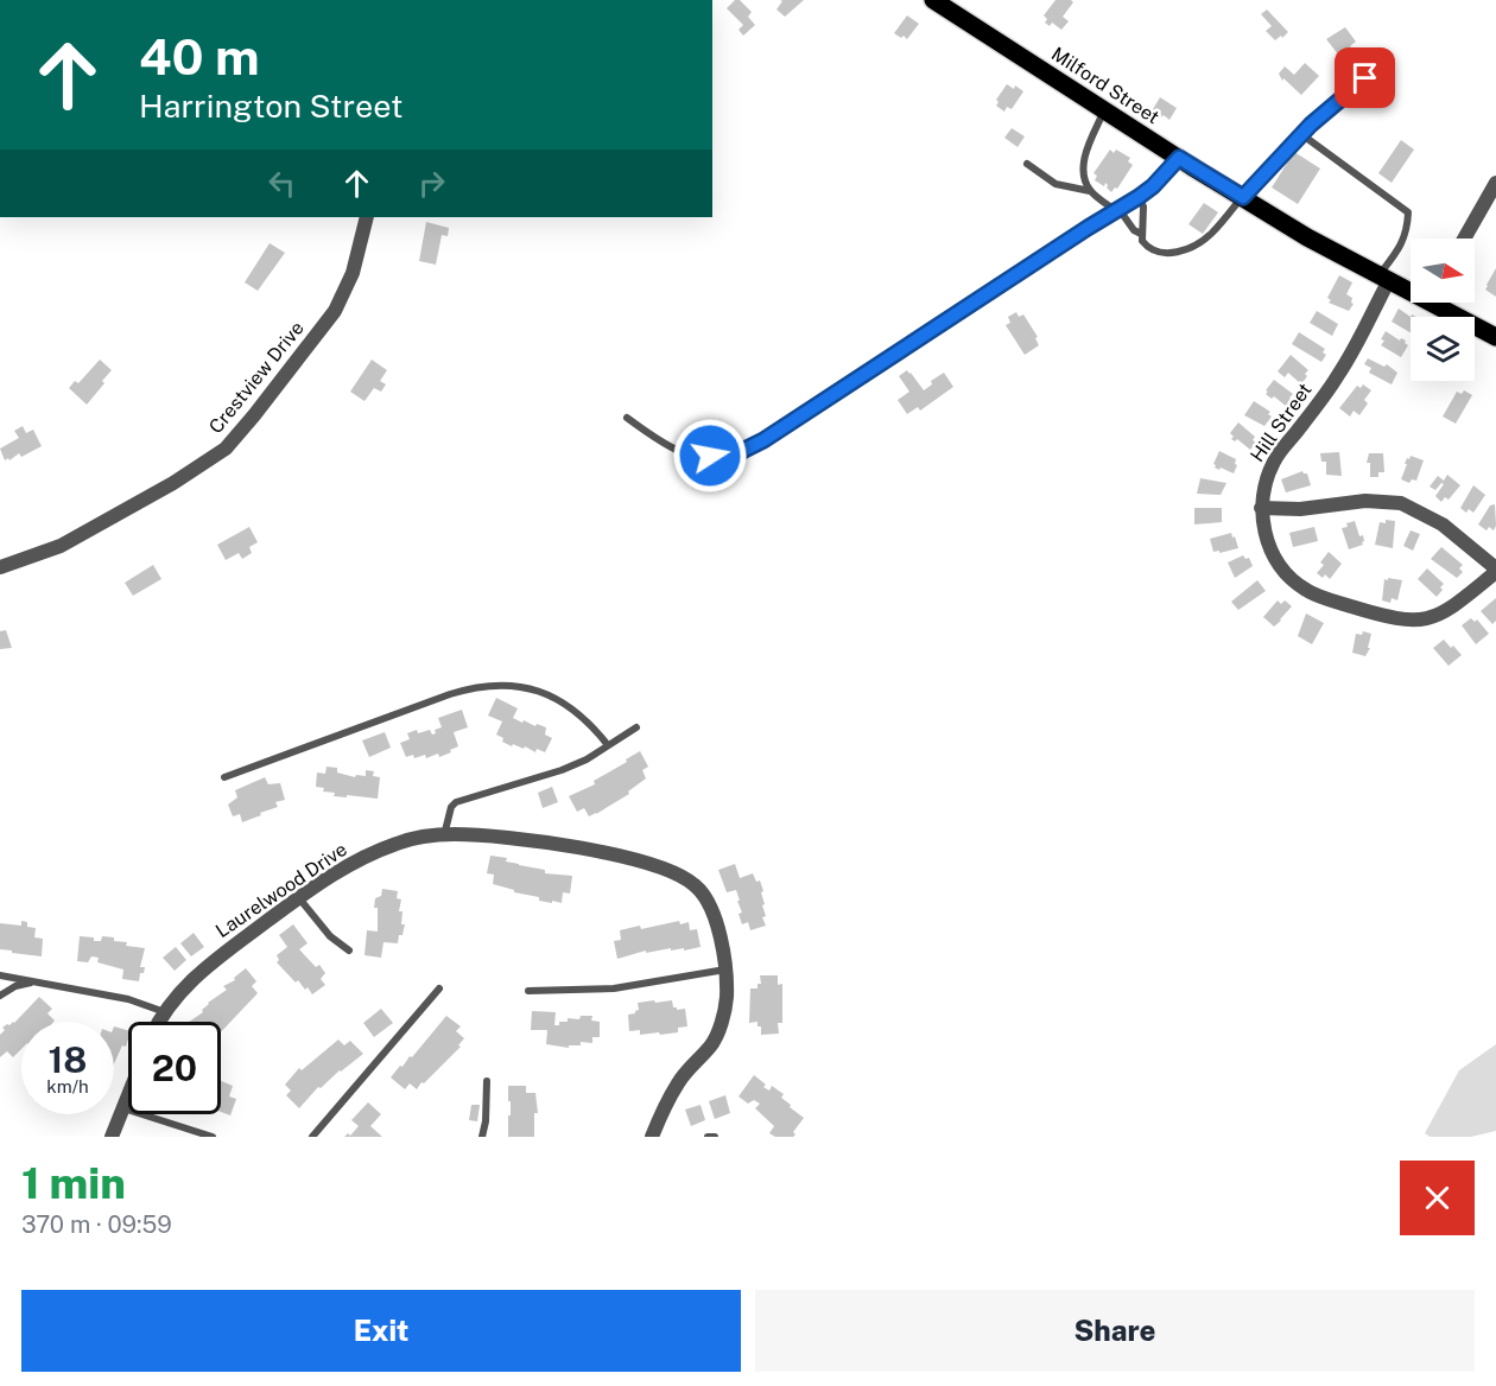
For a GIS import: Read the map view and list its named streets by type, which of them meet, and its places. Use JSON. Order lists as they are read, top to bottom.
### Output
{
  "streets": {
    "main road": ["Milford Street"],
    "street": ["Crestview Drive", "Hill Street", "Laurelwood Drive"]
  },
  "crossings": [
    ["Milford Street", "Hill Street"]
  ],
  "north": "right",
  "page": {
    "turn": ["40 m", "Harrington Street"],
    "speed": "18 km/h",
    "limit": "20",
    "heading": ["1 min", "370 m · 09:59"],
    "buttons": ["Exit", "Share"]
  }
}
